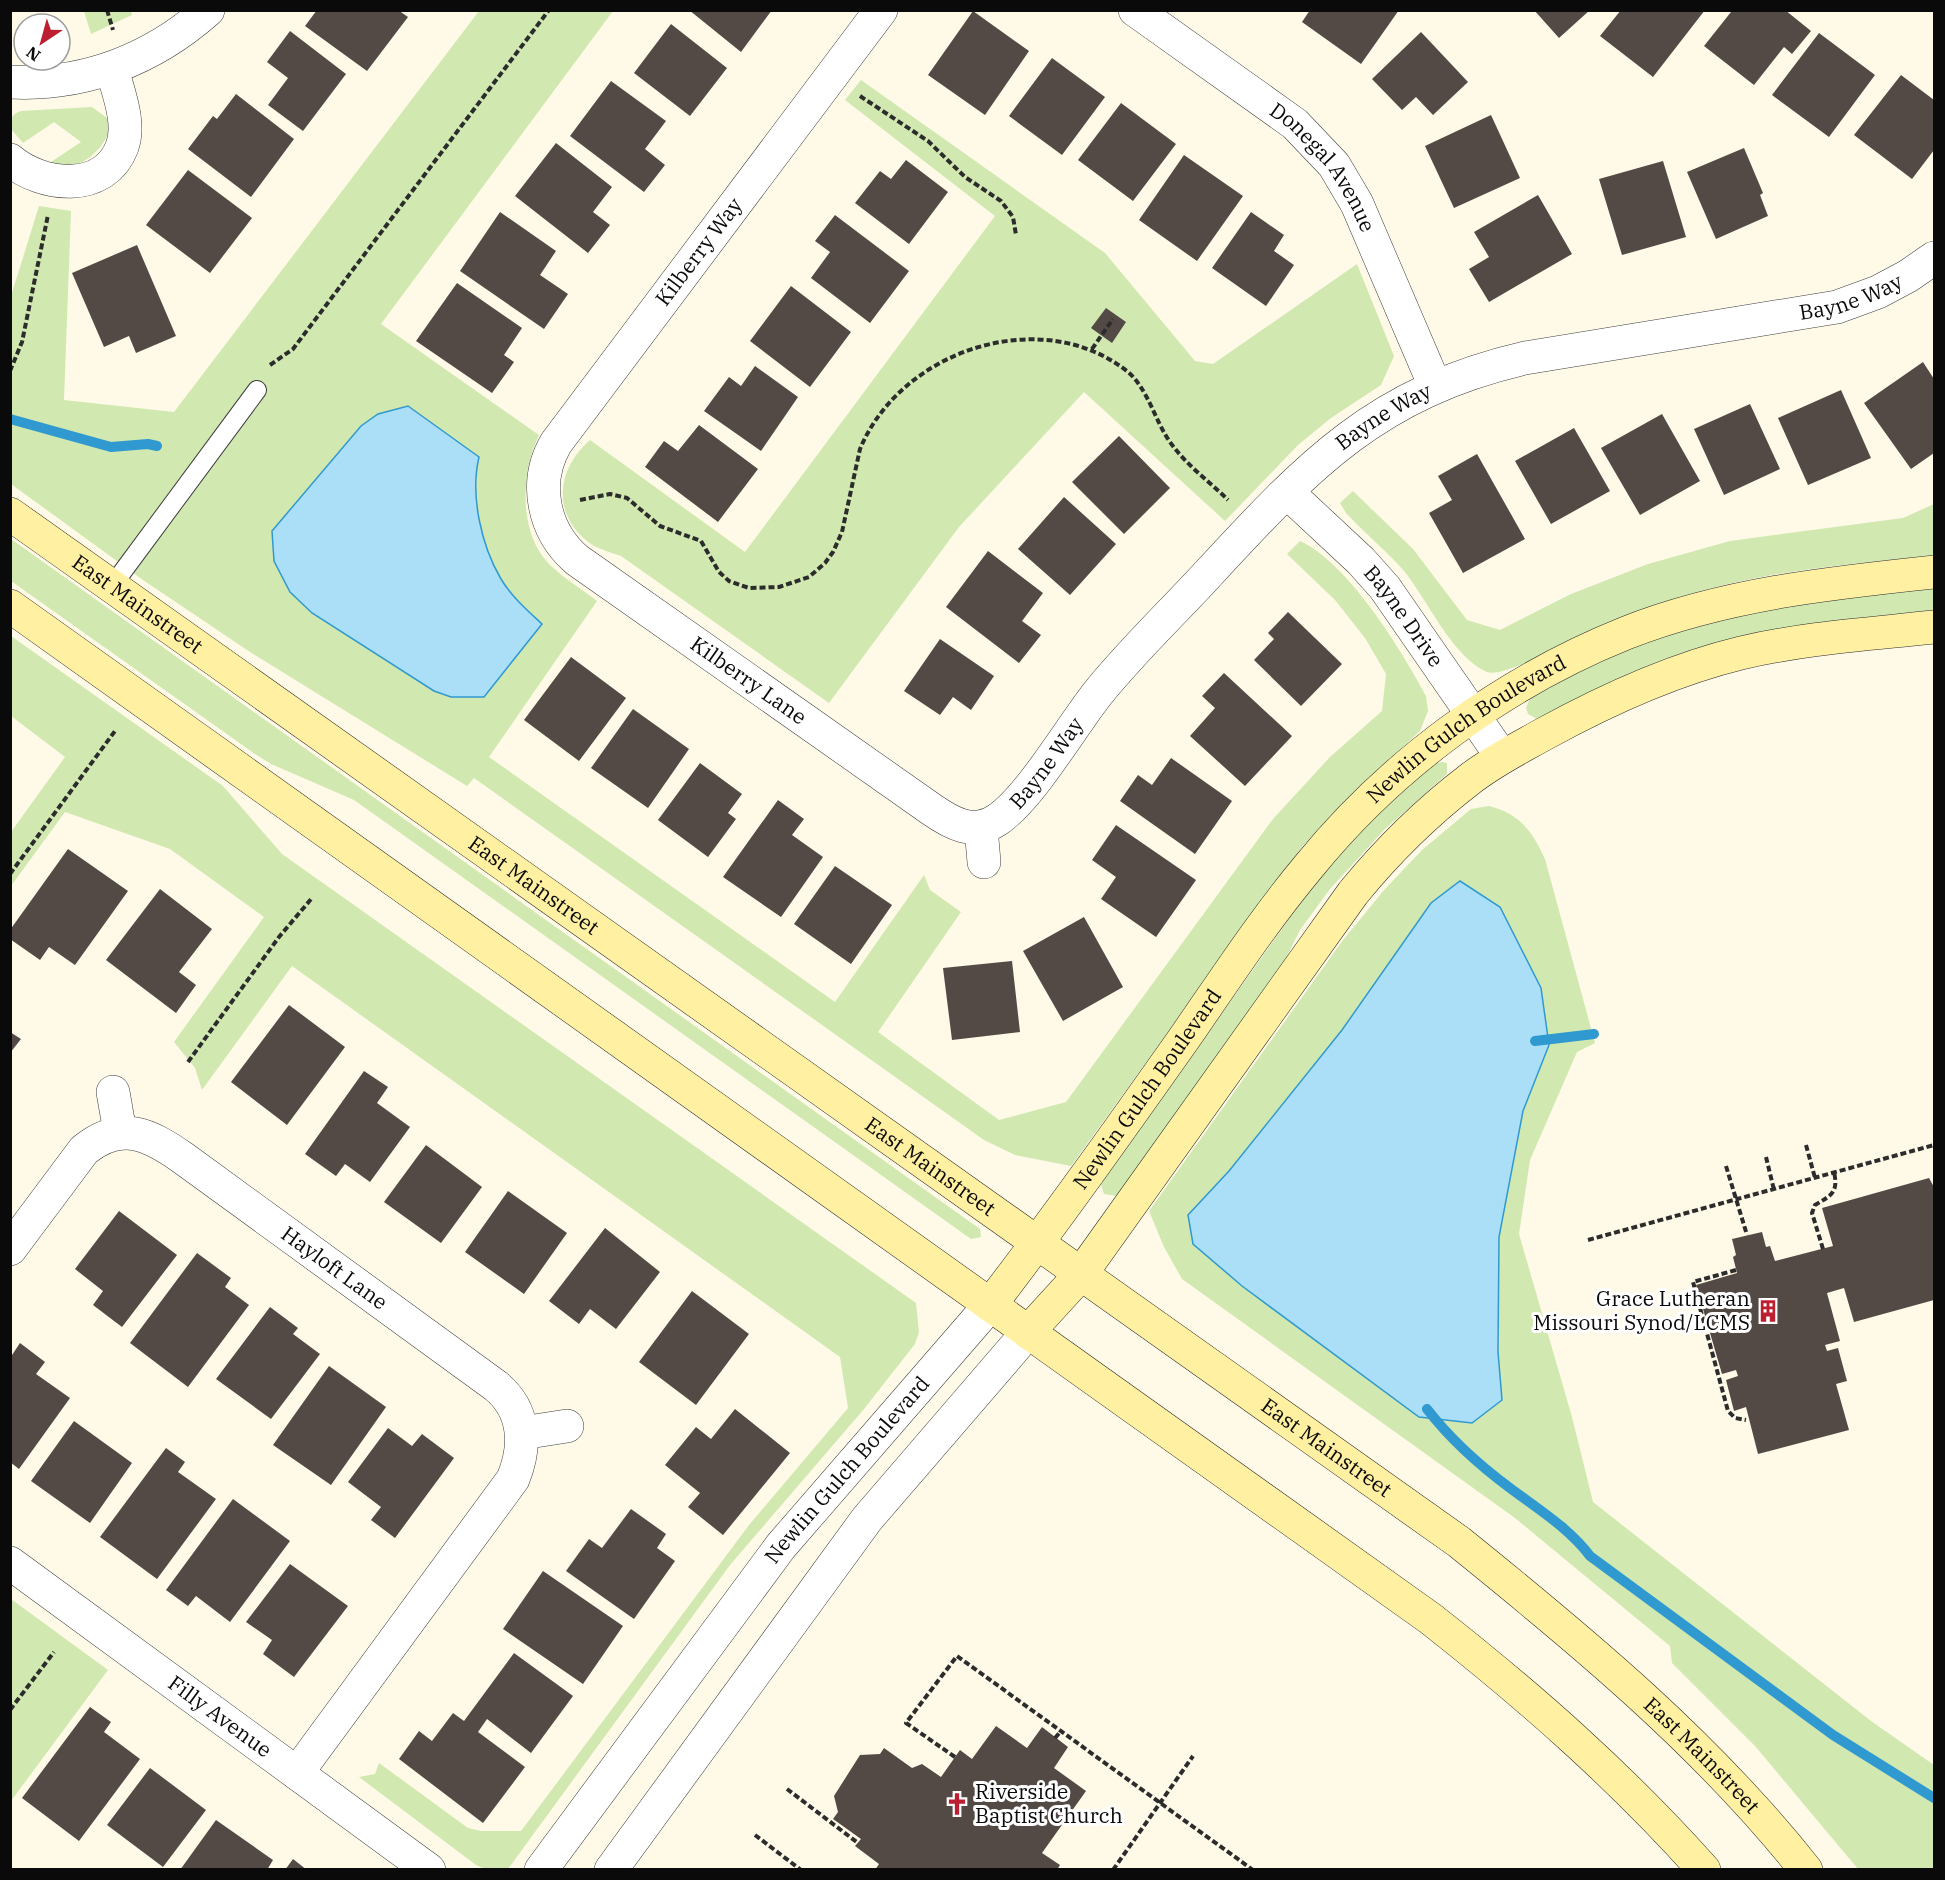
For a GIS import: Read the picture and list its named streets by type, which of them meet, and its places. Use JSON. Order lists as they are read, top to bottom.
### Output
{
  "streets": {
    "main road": ["East Mainstreet", "Newlin Gulch Boulevard"],
    "street": [
      "Donegal Avenue",
      "Kilberry Way",
      "Bayne Way",
      "Bayne Drive",
      "Kilberry Lane",
      "Hayloft Lane",
      "Filly Avenue"
    ]
  },
  "crossings": [
    ["Donegal Avenue", "Bayne Way"],
    ["Kilberry Way", "Kilberry Lane"],
    ["Bayne Way", "Bayne Drive"],
    ["Bayne Way", "Kilberry Lane"],
    ["East Mainstreet", "Newlin Gulch Boulevard"],
    ["Bayne Drive", "Newlin Gulch Boulevard"],
    ["Hayloft Lane", "Filly Avenue"]
  ],
  "places": {
    "building": ["Grace Lutheran Missouri Synod/LCMS"],
    "church": ["Riverside Baptist Church"]
  },
  "north": "bottom left"
}
